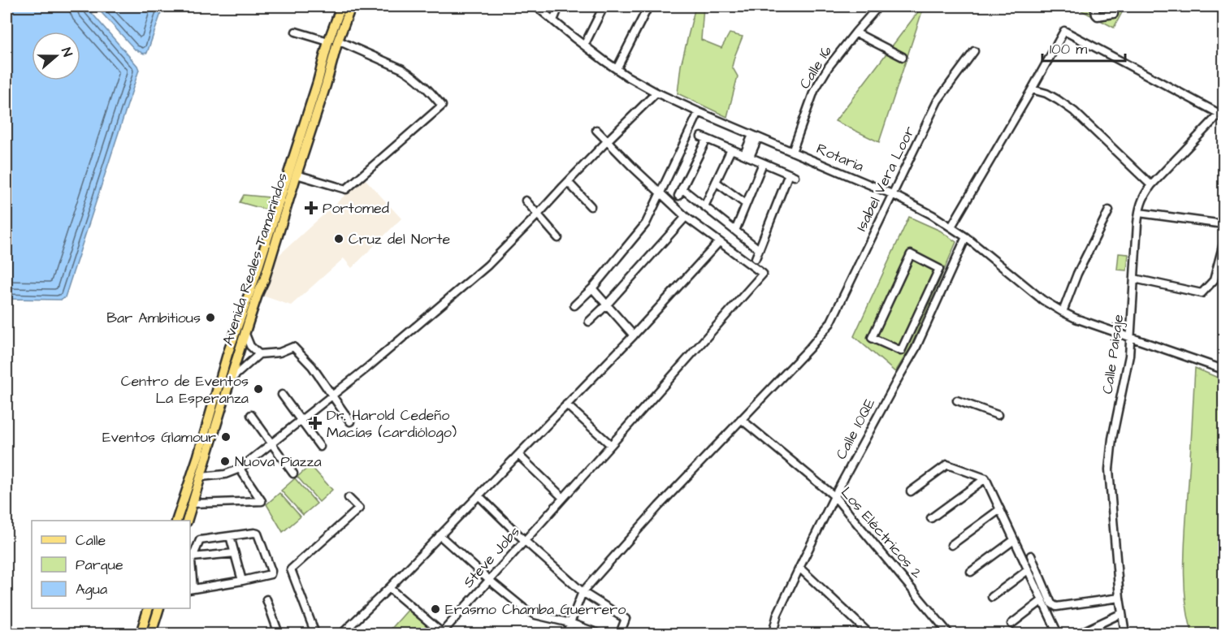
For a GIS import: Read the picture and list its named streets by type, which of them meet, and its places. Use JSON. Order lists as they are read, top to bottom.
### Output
{
  "streets": {
    "main road": ["Avenida Reales Tamarindos"],
    "street": [
      "Calle 16",
      "Rotaria",
      "Isabel Vera Loor",
      "Calle Paisaje",
      "Calle 10QE",
      "Los Eléctricos 2",
      "Steve Jobs"
    ]
  },
  "crossings": [
    ["Calle 16", "Rotaria"],
    ["Rotaria", "Isabel Vera Loor"],
    ["Rotaria", "Calle Paisaje"],
    ["Rotaria", "Calle 10QE"],
    ["Isabel Vera Loor", "Los Eléctricos 2"],
    ["Calle 10QE", "Los Eléctricos 2"]
  ],
  "places": {
    "health": ["Portomed", "Dr. Harold Cedeño Macías (cardiólogo)"],
    "other": [
      "Cruz del Norte",
      "Bar Ambitious",
      "Centro de Eventos La Esperanza",
      "Eventos Glamour",
      "Nuova Piazza",
      "Erasmo Chamba Guerrero"
    ]
  },
  "legend": ["Calle", "Parque", "Agua"],
  "scale_bar": "100 m",
  "north": "right"
}
